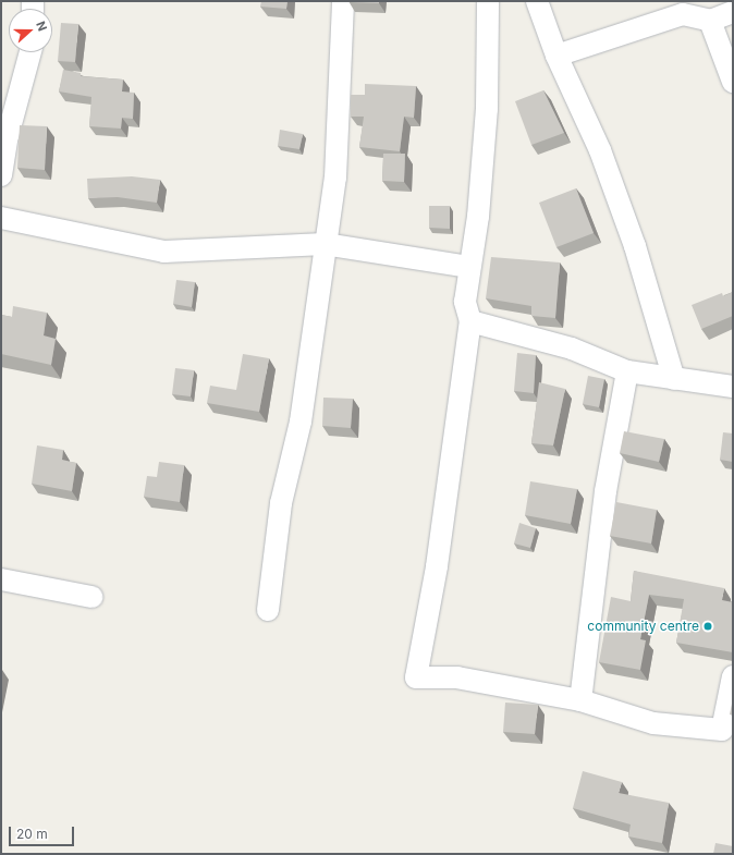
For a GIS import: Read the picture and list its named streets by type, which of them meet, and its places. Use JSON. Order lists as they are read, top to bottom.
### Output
{
  "places": ["community centre"],
  "scale_bar": "20 m",
  "north": "right"
}
